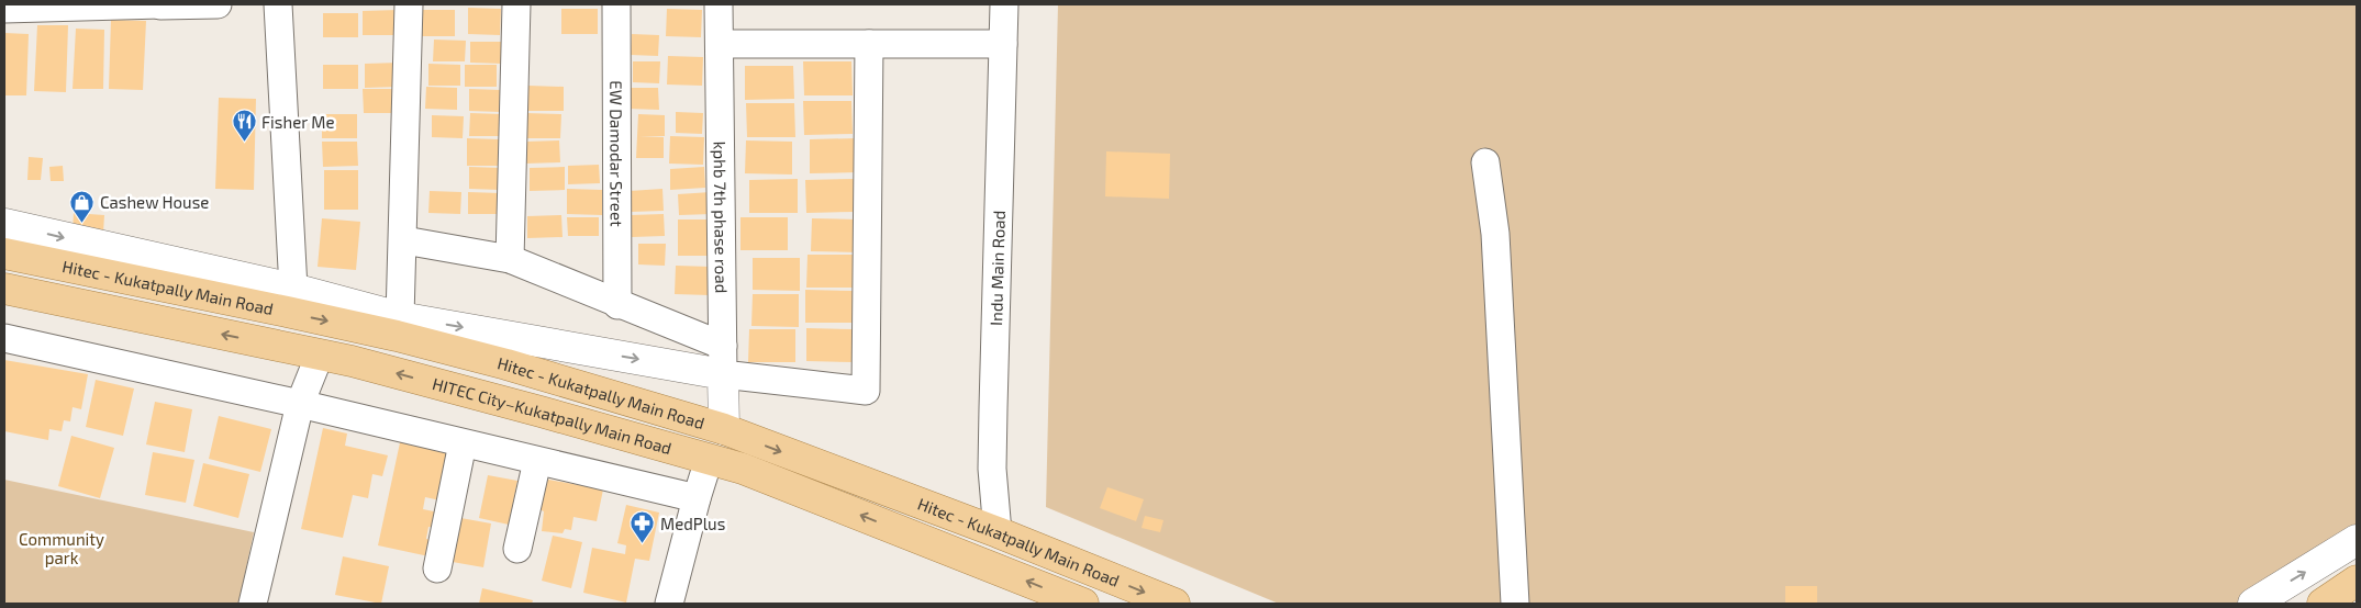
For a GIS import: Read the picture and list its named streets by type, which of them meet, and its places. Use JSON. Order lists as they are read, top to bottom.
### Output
{
  "streets": {
    "main road": ["Hitec - Kukatpally Main Road", "HITEC City–Kukatpally Main Road"],
    "street": ["EW Damodar Street", "kphb 7th phase road", "Indu Main Road"]
  },
  "crossings": [
    ["kphb 7th phase road", "Hitec - Kukatpally Main Road"],
    ["Indu Main Road", "Hitec - Kukatpally Main Road"]
  ],
  "one_way": ["Hitec - Kukatpally Main Road", "HITEC City–Kukatpally Main Road"],
  "parks": ["Community park"],
  "places": {
    "restaurant": ["Fisher Me"],
    "shop": ["Cashew House"],
    "pharmacy": ["MedPlus"]
  }
}
